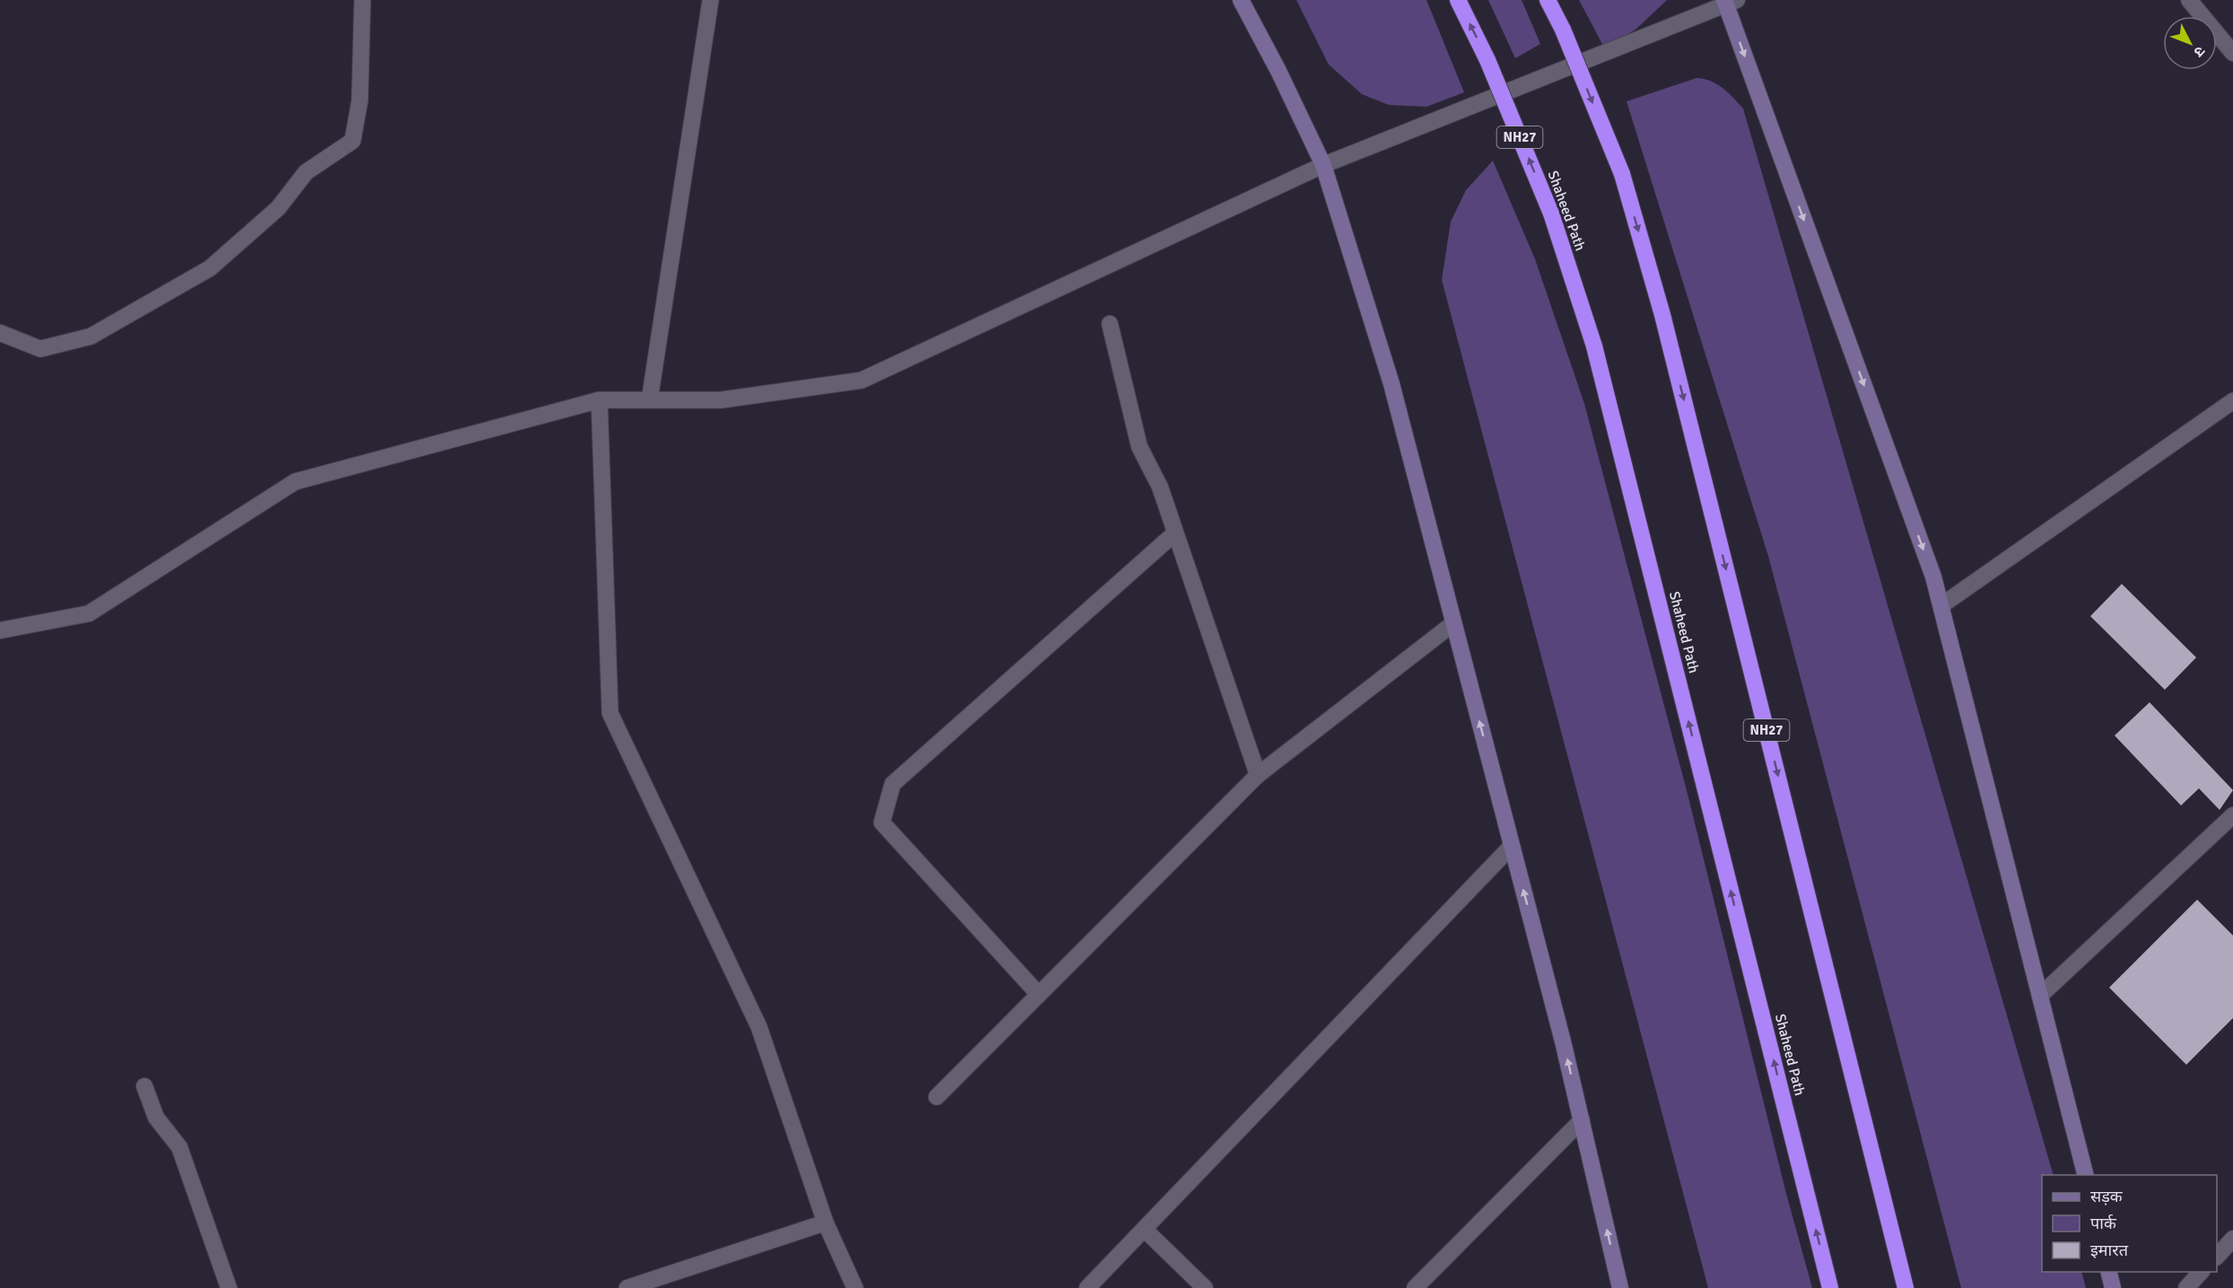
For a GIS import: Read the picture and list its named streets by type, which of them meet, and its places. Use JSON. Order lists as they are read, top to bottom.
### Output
{
  "streets": {
    "highway": ["NH27", "Shaheed Path"]
  },
  "legend": ["सड़क", "पार्क", "इमारत"],
  "north": "bottom right"
}
